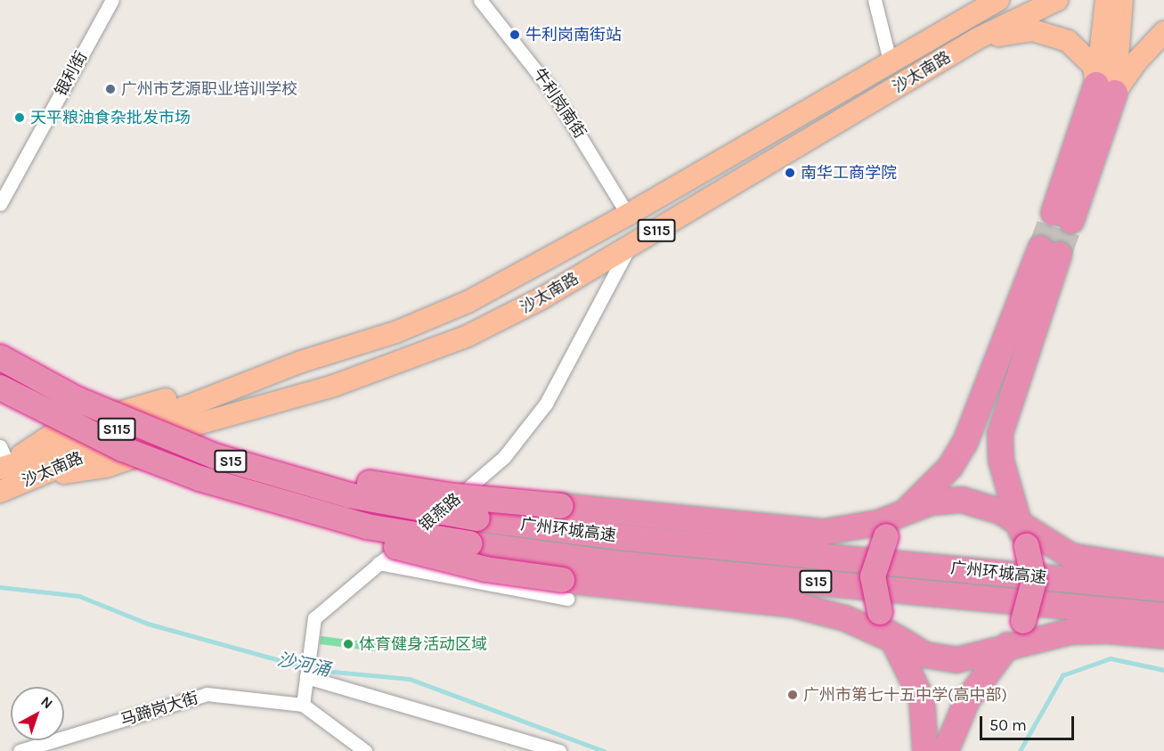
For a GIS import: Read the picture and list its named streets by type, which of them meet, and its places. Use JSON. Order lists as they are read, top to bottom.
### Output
{
  "streets": {
    "highway": ["S15", "广州环城高速"],
    "main road": ["沙太南路", "S115"],
    "street": [
      "银利街",
      "牛利岗南街",
      "银燕路",
      "马蹄岗大街"
    ]
  },
  "crossings": [
    ["沙太南路", "牛利岗南街"],
    ["沙太南路", "银燕路"],
    ["银燕路", "马蹄岗大街"]
  ],
  "water": ["沙河涌"],
  "places": [
    "牛利岗南街站",
    "广州市艺源职业培训学校",
    "天平粮油食杂批发市场",
    "南华工商学院",
    "体育健身活动区域",
    "广州市第七十五中学(高中部)"
  ],
  "scale_bar": "50 m",
  "north": "top right"
}
